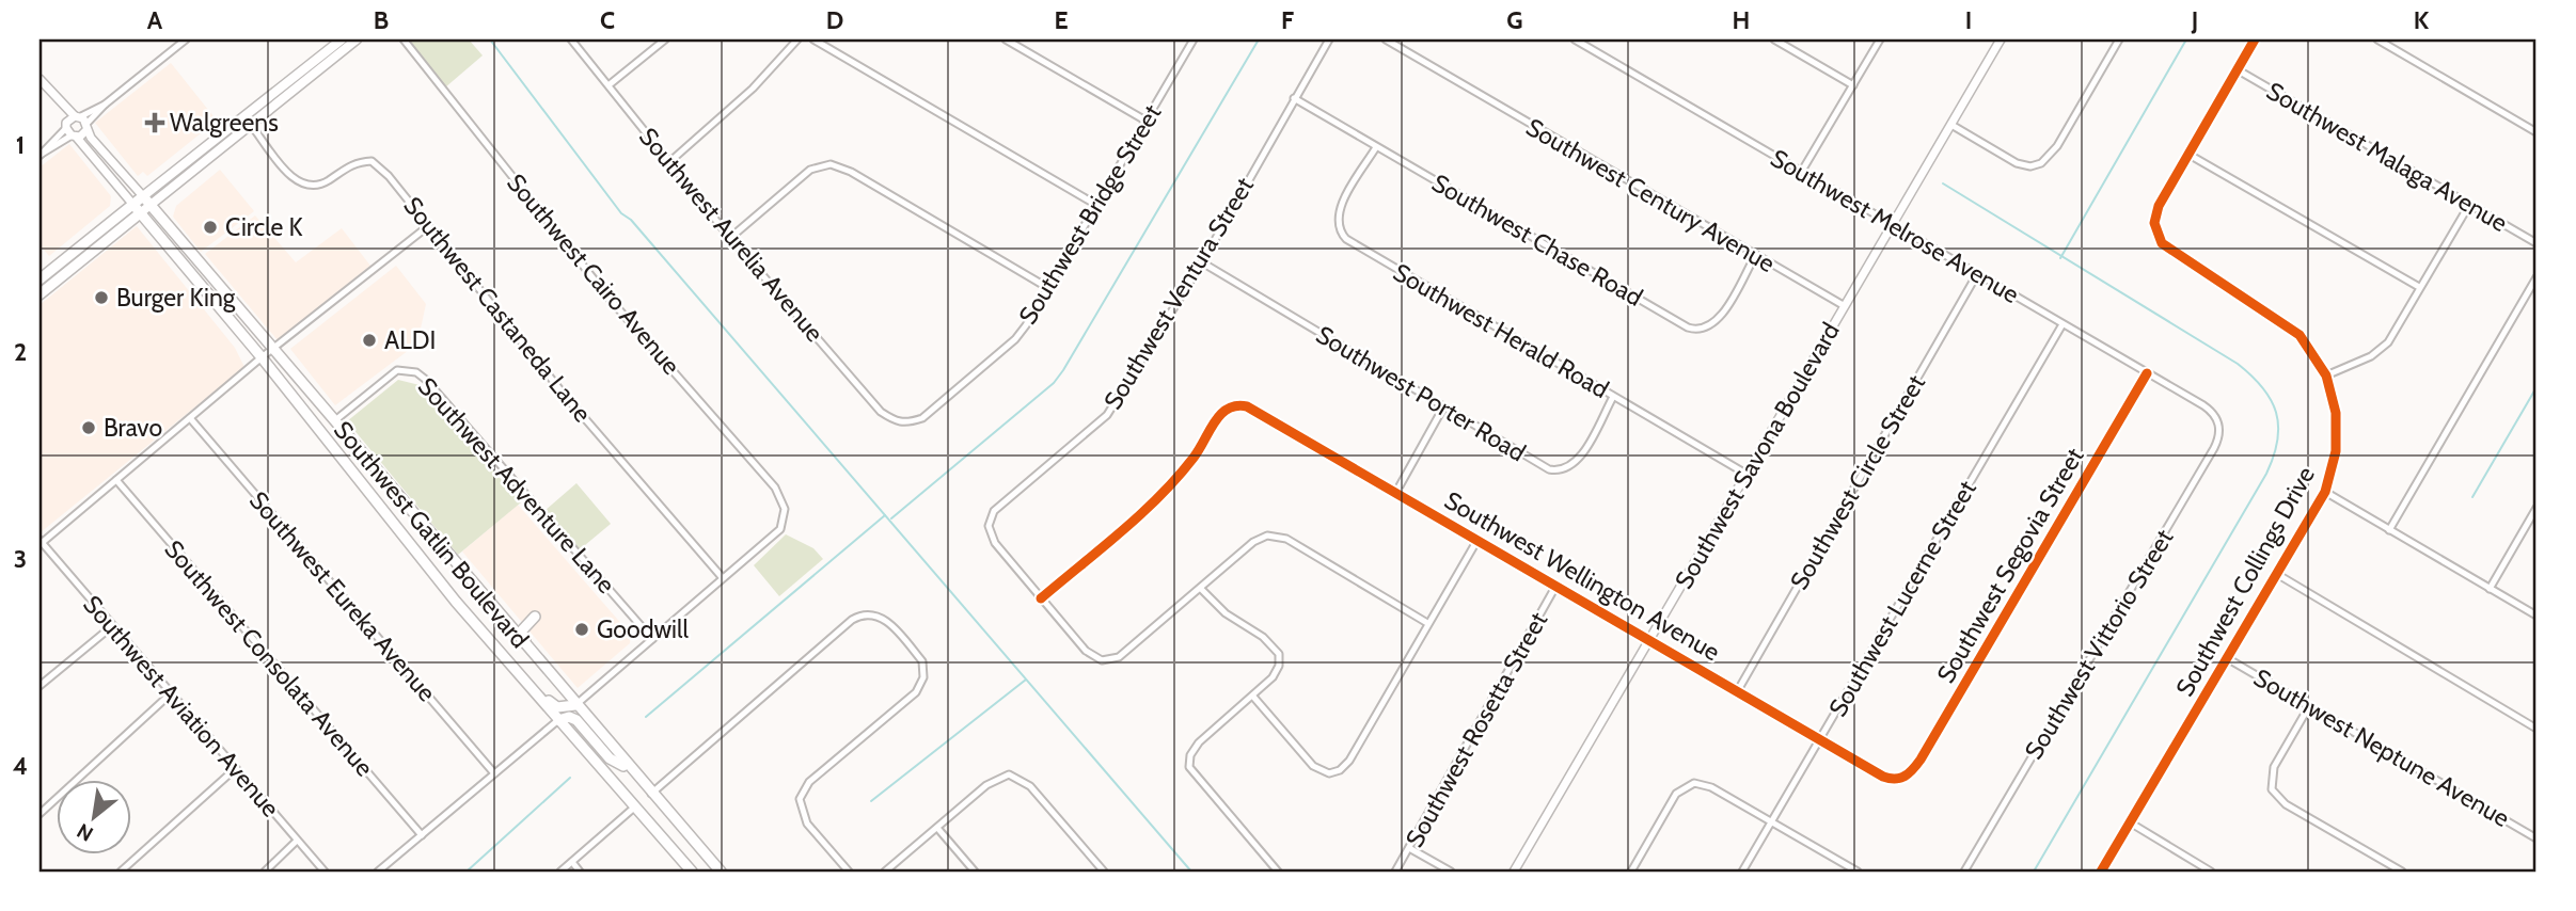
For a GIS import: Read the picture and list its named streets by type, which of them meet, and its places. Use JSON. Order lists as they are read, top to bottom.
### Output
{
  "streets": {
    "main road": ["Southwest Gatlin Boulevard"],
    "street": [
      "Southwest Malaga Avenue",
      "Southwest Century Avenue",
      "Southwest Bridge Street",
      "Southwest Melrose Avenue",
      "Southwest Aurelia Avenue",
      "Southwest Chase Road",
      "Southwest Cairo Avenue",
      "Southwest Ventura Street",
      "Southwest Castaneda Lane",
      "Southwest Herald Road",
      "Southwest Porter Road",
      "Southwest Savona Boulevard",
      "Southwest Circle Street",
      "Southwest Adventure Lane",
      "Southwest Segovia Street",
      "Southwest Wellington Avenue",
      "Southwest Collings Drive",
      "Southwest Eureka Avenue",
      "Southwest Lucerne Street",
      "Southwest Vittorio Street",
      "Southwest Consolata Avenue",
      "Southwest Aviation Avenue",
      "Southwest Rosetta Street",
      "Southwest Neptune Avenue"
    ]
  },
  "crossings": [
    ["Southwest Malaga Avenue", "Southwest Collings Drive"],
    ["Southwest Century Avenue", "Southwest Chase Road"],
    ["Southwest Century Avenue", "Southwest Savona Boulevard"],
    ["Southwest Bridge Street", "Southwest Aurelia Avenue"],
    ["Southwest Melrose Avenue", "Southwest Savona Boulevard"],
    ["Southwest Melrose Avenue", "Southwest Circle Street"],
    ["Southwest Melrose Avenue", "Southwest Segovia Street"],
    ["Southwest Melrose Avenue", "Southwest Lucerne Street"],
    ["Southwest Melrose Avenue", "Southwest Vittorio Street"],
    ["Southwest Chase Road", "Southwest Ventura Street"],
    ["Southwest Chase Road", "Southwest Herald Road"],
    ["Southwest Cairo Avenue", "Southwest Castaneda Lane"],
    ["Southwest Ventura Street", "Southwest Porter Road"],
    ["Southwest Ventura Street", "Southwest Wellington Avenue"],
    ["Southwest Herald Road", "Southwest Porter Road"],
    ["Southwest Herald Road", "Southwest Savona Boulevard"],
    ["Southwest Savona Boulevard", "Southwest Wellington Avenue"],
    ["Southwest Circle Street", "Southwest Wellington Avenue"],
    ["Southwest Adventure Lane", "Southwest Gatlin Boulevard"],
    ["Southwest Segovia Street", "Southwest Wellington Avenue"],
    ["Southwest Wellington Avenue", "Southwest Lucerne Street"],
    ["Southwest Wellington Avenue", "Southwest Rosetta Street"],
    ["Southwest Collings Drive", "Southwest Neptune Avenue"]
  ],
  "places": {
    "health": ["Walgreens"],
    "other": [
      "Circle K",
      "Burger King",
      "ALDI",
      "Bravo",
      "Goodwill"
    ]
  },
  "north": "bottom left",
  "grid": {
    "columns": [
      "A",
      "B",
      "C",
      "D",
      "E",
      "F",
      "G",
      "H",
      "I",
      "J",
      "K"
    ],
    "rows": [
      "1",
      "2",
      "3",
      "4"
    ]
  }
}
